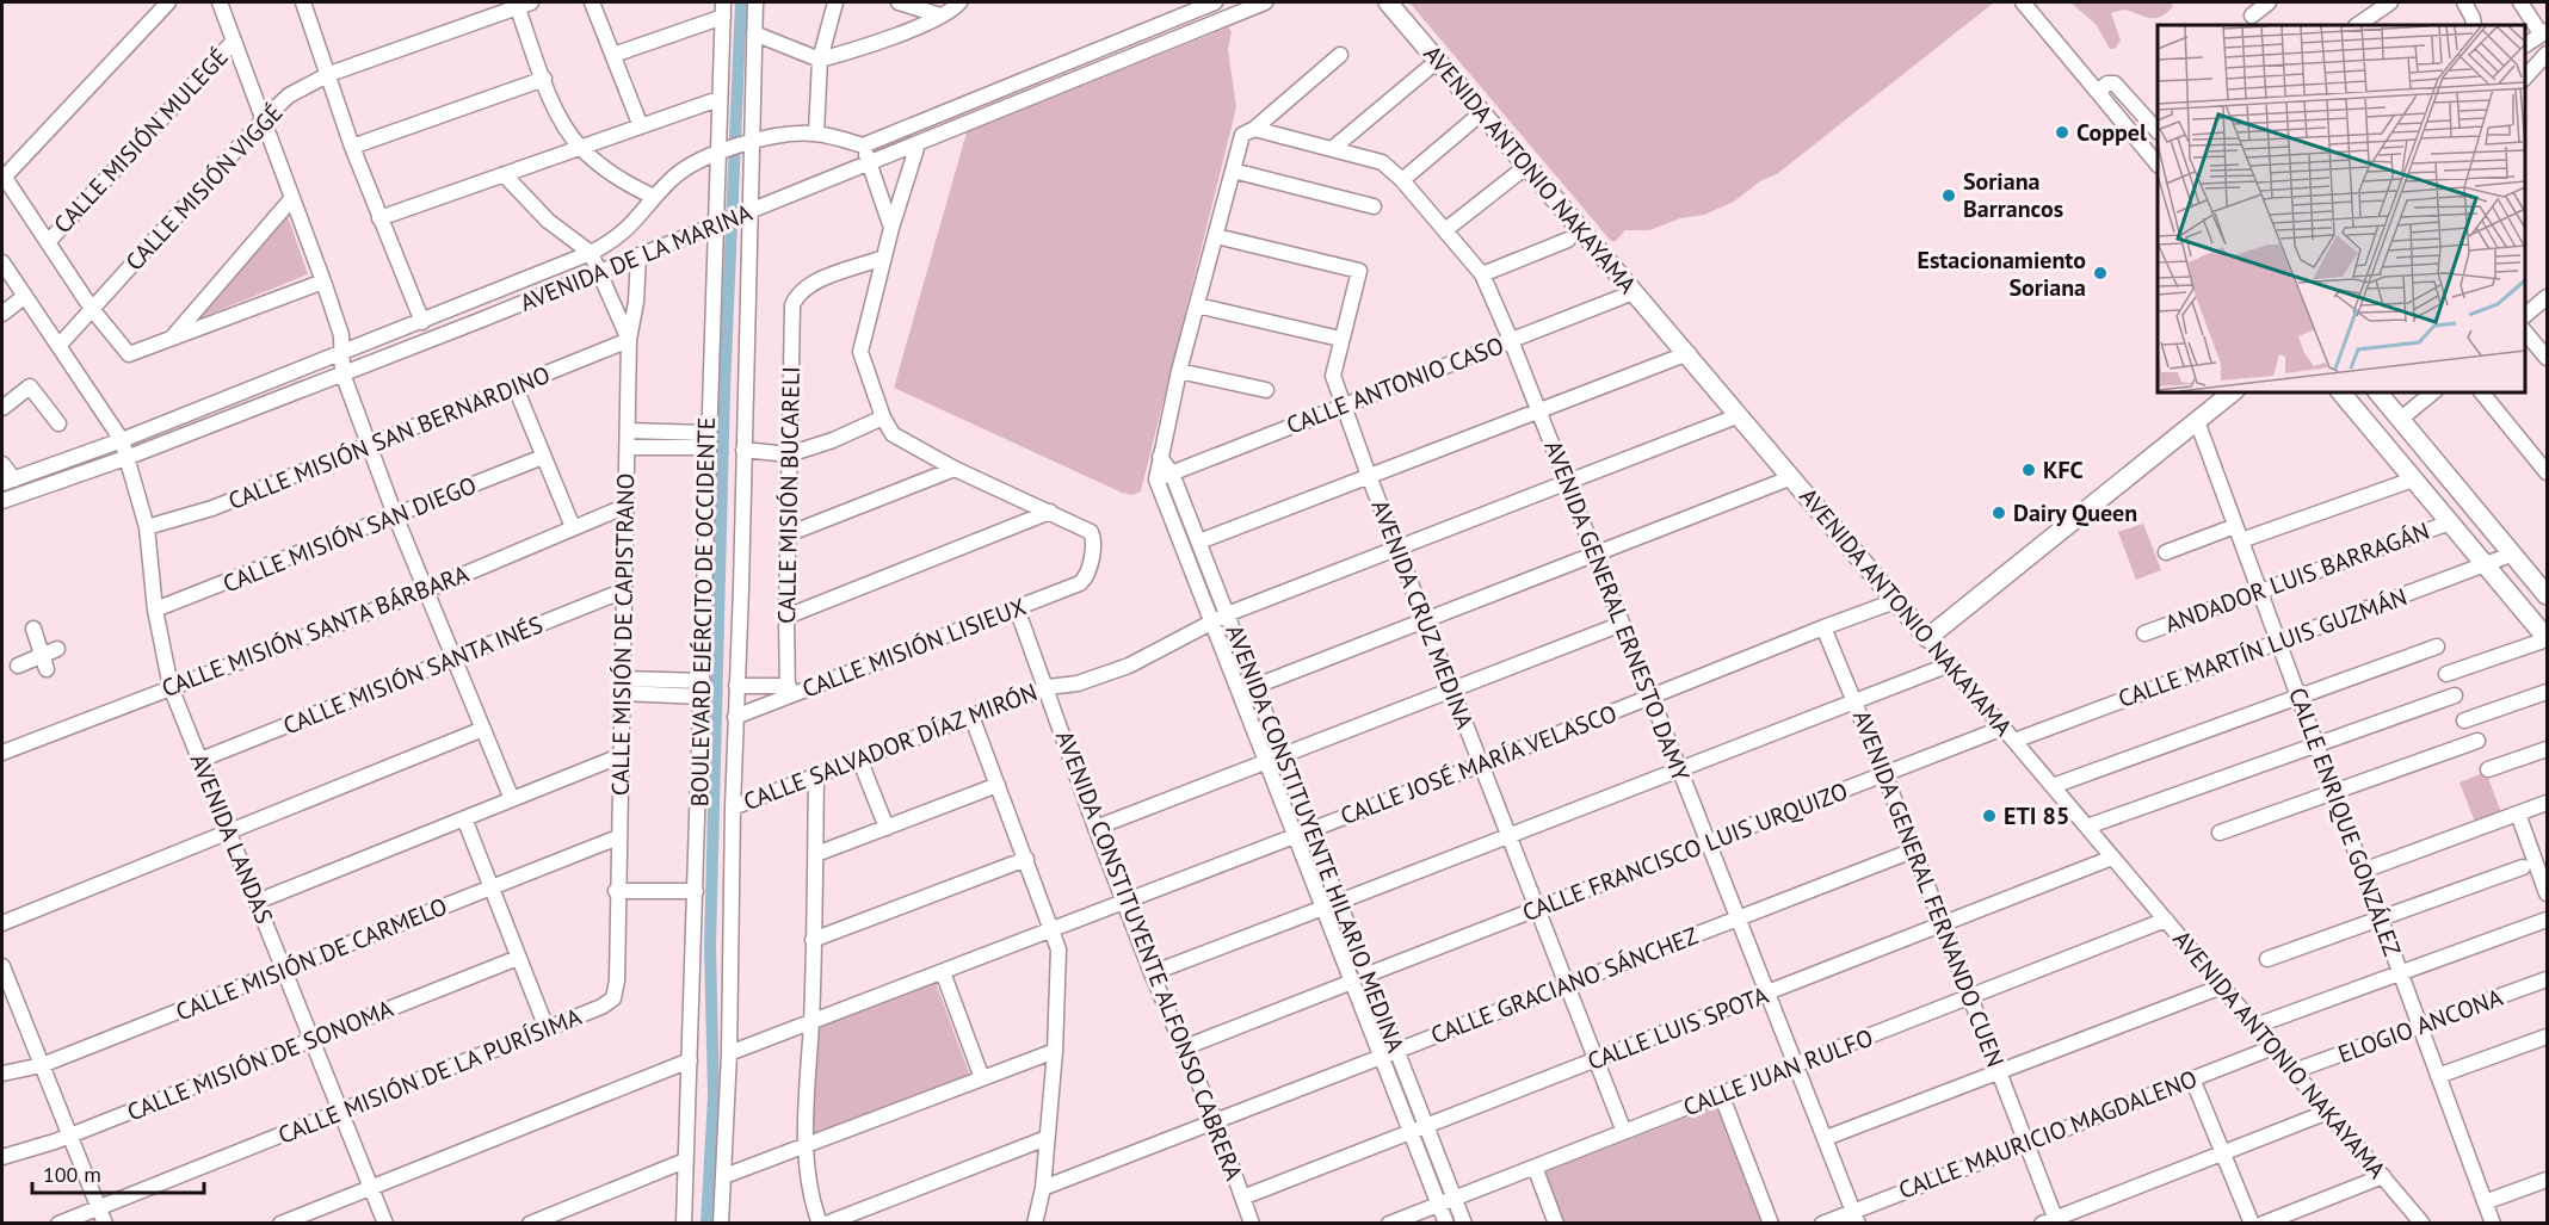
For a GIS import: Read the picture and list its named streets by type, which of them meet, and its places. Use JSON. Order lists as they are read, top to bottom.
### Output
{
  "streets": {
    "main road": ["AVENIDA ANTONIO NAKAYAMA"],
    "street": [
      "CALLE MISIÓN MULEGÉ",
      "CALLE MISIÓN VIGGÉ",
      "AVENIDA DE LA MARINA",
      "CALLE ANTONIO CASO",
      "CALLE MISIÓN SAN BERNARDINO",
      "CALLE MISIÓN BUCARELI",
      "CALLE MISIÓN SAN DIEGO",
      "ANDADOR LUIS BARRAGÁN",
      "AVENIDA GENERAL ERNESTO DAMY",
      "BOULEVARD EJÉRCITO DE OCCIDENTE",
      "AVENIDA CRUZ MEDINA",
      "CALLE MISIÓN SANTA BÁRBARA",
      "CALLE MISIÓN DE CAPISTRANO",
      "CALLE MISIÓN LISIEUX",
      "CALLE MARTÍN LUIS GUZMÁN",
      "CALLE MISIÓN SANTA INÉS",
      "CALLE SALVADOR DÍAZ MIRÓN",
      "CALLE JOSÉ MARÍA VELASCO",
      "CALLE ENRIQUE GONZÁLEZ",
      "AVENIDA LANDAS",
      "AVENIDA CONSTITUYENTE HILARIO MEDINA",
      "CALLE FRANCISCO LUIS URQUIZO",
      "AVENIDA GENERAL FERNANDO CUEN",
      "AVENIDA CONSTITUYENTE ALFONSO CABRERA",
      "CALLE MISIÓN DE CARMELO",
      "CALLE GRACIANO SÁNCHEZ",
      "ELOGIO ANCONA",
      "CALLE LUIS SPOTA",
      "CALLE MISIÓN DE SONOMA",
      "CALLE JUAN RULFO",
      "CALLE MISIÓN DE LA PURÍSIMA",
      "CALLE MAURICIO MAGDALENO"
    ]
  },
  "crossings": [
    ["AVENIDA ANTONIO NAKAYAMA", "CALLE ANTONIO CASO"],
    ["AVENIDA ANTONIO NAKAYAMA", "CALLE MARTÍN LUIS GUZMÁN"],
    ["AVENIDA ANTONIO NAKAYAMA", "CALLE FRANCISCO LUIS URQUIZO"],
    ["AVENIDA ANTONIO NAKAYAMA", "ELOGIO ANCONA"],
    ["AVENIDA ANTONIO NAKAYAMA", "CALLE LUIS SPOTA"],
    ["AVENIDA ANTONIO NAKAYAMA", "CALLE JUAN RULFO"],
    ["AVENIDA ANTONIO NAKAYAMA", "CALLE MAURICIO MAGDALENO"],
    ["CALLE MISIÓN VIGGÉ", "AVENIDA LANDAS"],
    ["AVENIDA DE LA MARINA", "BOULEVARD EJÉRCITO DE OCCIDENTE"],
    ["AVENIDA DE LA MARINA", "CALLE MISIÓN DE CAPISTRANO"],
    ["AVENIDA DE LA MARINA", "AVENIDA LANDAS"],
    ["CALLE ANTONIO CASO", "AVENIDA GENERAL ERNESTO DAMY"],
    ["CALLE ANTONIO CASO", "AVENIDA CRUZ MEDINA"],
    ["CALLE ANTONIO CASO", "AVENIDA CONSTITUYENTE HILARIO MEDINA"],
    ["CALLE MISIÓN SAN BERNARDINO", "CALLE MISIÓN DE CAPISTRANO"],
    ["CALLE MISIÓN SAN BERNARDINO", "AVENIDA LANDAS"],
    ["CALLE MISIÓN BUCARELI", "CALLE MISIÓN LISIEUX"],
    ["CALLE MISIÓN SAN DIEGO", "AVENIDA LANDAS"],
    ["ANDADOR LUIS BARRAGÁN", "CALLE ENRIQUE GONZÁLEZ"],
    ["AVENIDA GENERAL ERNESTO DAMY", "CALLE JOSÉ MARÍA VELASCO"],
    ["AVENIDA GENERAL ERNESTO DAMY", "CALLE FRANCISCO LUIS URQUIZO"],
    ["AVENIDA GENERAL ERNESTO DAMY", "CALLE GRACIANO SÁNCHEZ"],
    ["AVENIDA GENERAL ERNESTO DAMY", "CALLE LUIS SPOTA"],
    ["AVENIDA GENERAL ERNESTO DAMY", "CALLE JUAN RULFO"],
    ["AVENIDA GENERAL ERNESTO DAMY", "CALLE MAURICIO MAGDALENO"],
    ["BOULEVARD EJÉRCITO DE OCCIDENTE", "CALLE MISIÓN LISIEUX"],
    ["BOULEVARD EJÉRCITO DE OCCIDENTE", "CALLE SALVADOR DÍAZ MIRÓN"],
    ["BOULEVARD EJÉRCITO DE OCCIDENTE", "CALLE JOSÉ MARÍA VELASCO"],
    ["AVENIDA CRUZ MEDINA", "CALLE JOSÉ MARÍA VELASCO"],
    ["AVENIDA CRUZ MEDINA", "CALLE FRANCISCO LUIS URQUIZO"],
    ["AVENIDA CRUZ MEDINA", "CALLE GRACIANO SÁNCHEZ"],
    ["AVENIDA CRUZ MEDINA", "CALLE LUIS SPOTA"],
    ["AVENIDA CRUZ MEDINA", "CALLE JUAN RULFO"],
    ["CALLE MISIÓN SANTA BÁRBARA", "CALLE MISIÓN DE CAPISTRANO"],
    ["CALLE MISIÓN SANTA BÁRBARA", "AVENIDA LANDAS"],
    ["CALLE MISIÓN DE CAPISTRANO", "CALLE MISIÓN SANTA INÉS"],
    ["CALLE MISIÓN DE CAPISTRANO", "CALLE MISIÓN DE CARMELO"],
    ["CALLE MISIÓN DE CAPISTRANO", "CALLE MISIÓN DE LA PURÍSIMA"],
    ["CALLE MISIÓN LISIEUX", "AVENIDA CONSTITUYENTE ALFONSO CABRERA"],
    ["CALLE MARTÍN LUIS GUZMÁN", "CALLE ENRIQUE GONZÁLEZ"],
    ["CALLE MISIÓN SANTA INÉS", "AVENIDA LANDAS"],
    ["CALLE SALVADOR DÍAZ MIRÓN", "AVENIDA CONSTITUYENTE HILARIO MEDINA"],
    ["CALLE SALVADOR DÍAZ MIRÓN", "AVENIDA CONSTITUYENTE ALFONSO CABRERA"],
    ["CALLE JOSÉ MARÍA VELASCO", "AVENIDA CONSTITUYENTE HILARIO MEDINA"],
    ["CALLE JOSÉ MARÍA VELASCO", "AVENIDA GENERAL FERNANDO CUEN"],
    ["CALLE JOSÉ MARÍA VELASCO", "AVENIDA CONSTITUYENTE ALFONSO CABRERA"],
    ["CALLE ENRIQUE GONZÁLEZ", "ELOGIO ANCONA"],
    ["AVENIDA LANDAS", "CALLE MISIÓN DE CARMELO"],
    ["AVENIDA LANDAS", "CALLE MISIÓN DE SONOMA"],
    ["AVENIDA LANDAS", "CALLE MISIÓN DE LA PURÍSIMA"],
    ["AVENIDA CONSTITUYENTE HILARIO MEDINA", "CALLE FRANCISCO LUIS URQUIZO"],
    ["AVENIDA CONSTITUYENTE HILARIO MEDINA", "CALLE GRACIANO SÁNCHEZ"],
    ["AVENIDA CONSTITUYENTE HILARIO MEDINA", "CALLE LUIS SPOTA"],
    ["AVENIDA CONSTITUYENTE HILARIO MEDINA", "CALLE JUAN RULFO"],
    ["CALLE FRANCISCO LUIS URQUIZO", "AVENIDA GENERAL FERNANDO CUEN"],
    ["AVENIDA GENERAL FERNANDO CUEN", "CALLE GRACIANO SÁNCHEZ"],
    ["AVENIDA GENERAL FERNANDO CUEN", "CALLE LUIS SPOTA"],
    ["AVENIDA GENERAL FERNANDO CUEN", "CALLE JUAN RULFO"],
    ["AVENIDA GENERAL FERNANDO CUEN", "CALLE MAURICIO MAGDALENO"],
    ["AVENIDA CONSTITUYENTE ALFONSO CABRERA", "CALLE GRACIANO SÁNCHEZ"],
    ["AVENIDA CONSTITUYENTE ALFONSO CABRERA", "CALLE LUIS SPOTA"]
  ],
  "places": [
    "Coppel",
    "Soriana Barrancos",
    "Estacionamiento Soriana",
    "KFC",
    "Dairy Queen",
    "ETI 85"
  ],
  "scale_bar": "100 m"
}
